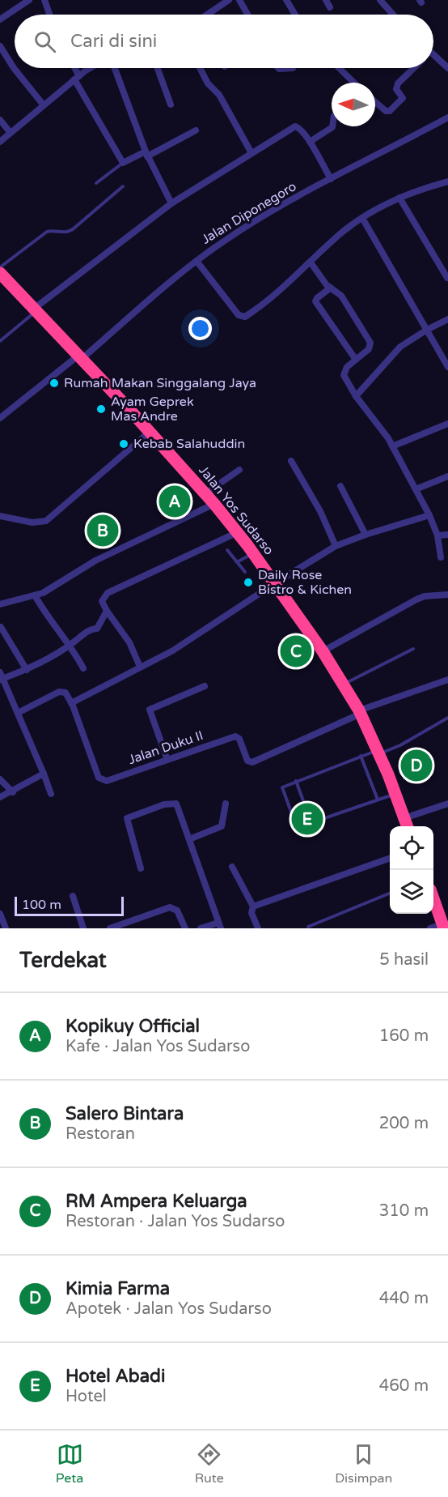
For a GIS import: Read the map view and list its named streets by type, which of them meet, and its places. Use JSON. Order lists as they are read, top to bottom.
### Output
{
  "streets": {
    "highway": ["Jalan Yos Sudarso"],
    "street": ["Jalan Diponegoro", "Jalan Duku II"]
  },
  "crossings": [
    ["Jalan Diponegoro", "Jalan Yos Sudarso"],
    ["Jalan Yos Sudarso", "Jalan Duku II"]
  ],
  "places": [
    "Rumah Makan Singgalang Jaya",
    "Ayam Geprek Mas Andre",
    "Kebab Salahuddin",
    "Daily Rose Bistro & Kichen"
  ],
  "scale_bar": "100 m",
  "north": "left",
  "page": {
    "search": "Cari di sini",
    "pins": [
      "A",
      "B",
      "C",
      "D",
      "E"
    ],
    "scale": "100 m",
    "heading": ["Terdekat", "5 hasil"],
    "list": [
      {
        "mark": "A",
        "name": "Kopikuy Official",
        "note": "Kafe · Jalan Yos Sudarso",
        "value": "160 m"
      },
      {
        "mark": "B",
        "name": "Salero Bintara",
        "note": "Restoran",
        "value": "200 m"
      },
      {
        "mark": "C",
        "name": "RM Ampera Keluarga",
        "note": "Restoran · Jalan Yos Sudarso",
        "value": "310 m"
      },
      {
        "mark": "D",
        "name": "Kimia Farma",
        "note": "Apotek · Jalan Yos Sudarso",
        "value": "440 m"
      },
      {
        "mark": "E",
        "name": "Hotel Abadi",
        "note": "Hotel",
        "value": "460 m"
      }
    ],
    "nav": ["Peta", "Rute", "Disimpan"]
  }
}
